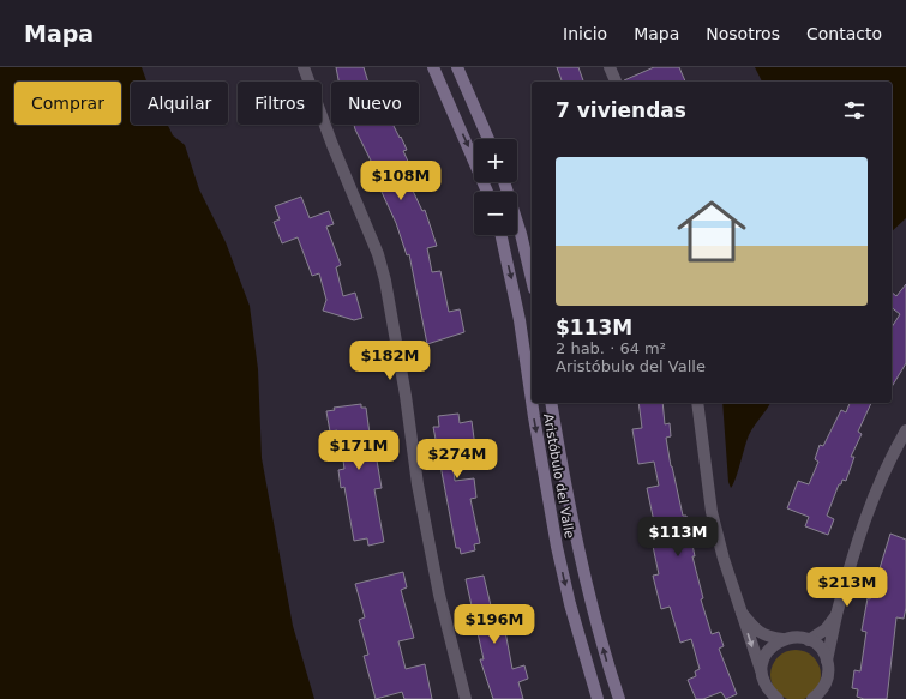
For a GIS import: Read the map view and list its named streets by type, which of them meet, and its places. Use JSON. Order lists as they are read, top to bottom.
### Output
{
  "streets": {
    "street": ["Aristóbulo del Valle"]
  },
  "page": {
    "header": "Mapa",
    "nav": [
      "Inicio",
      "Mapa",
      "Nosotros",
      "Contacto"
    ],
    "chip": [
      "Comprar",
      "Alquilar",
      "Filtros",
      "Nuevo"
    ],
    "heading": "7 viviendas",
    "map_buttons": ["+", "−"],
    "list": [
      {
        "name": "$113M",
        "note": "2 hab. · 64 m² · Aristóbulo del Valle"
      }
    ],
    "price": [
      "$108M",
      "$182M",
      "$171M",
      "$274M",
      "$113M",
      "$213M",
      "$196M"
    ]
  }
}
